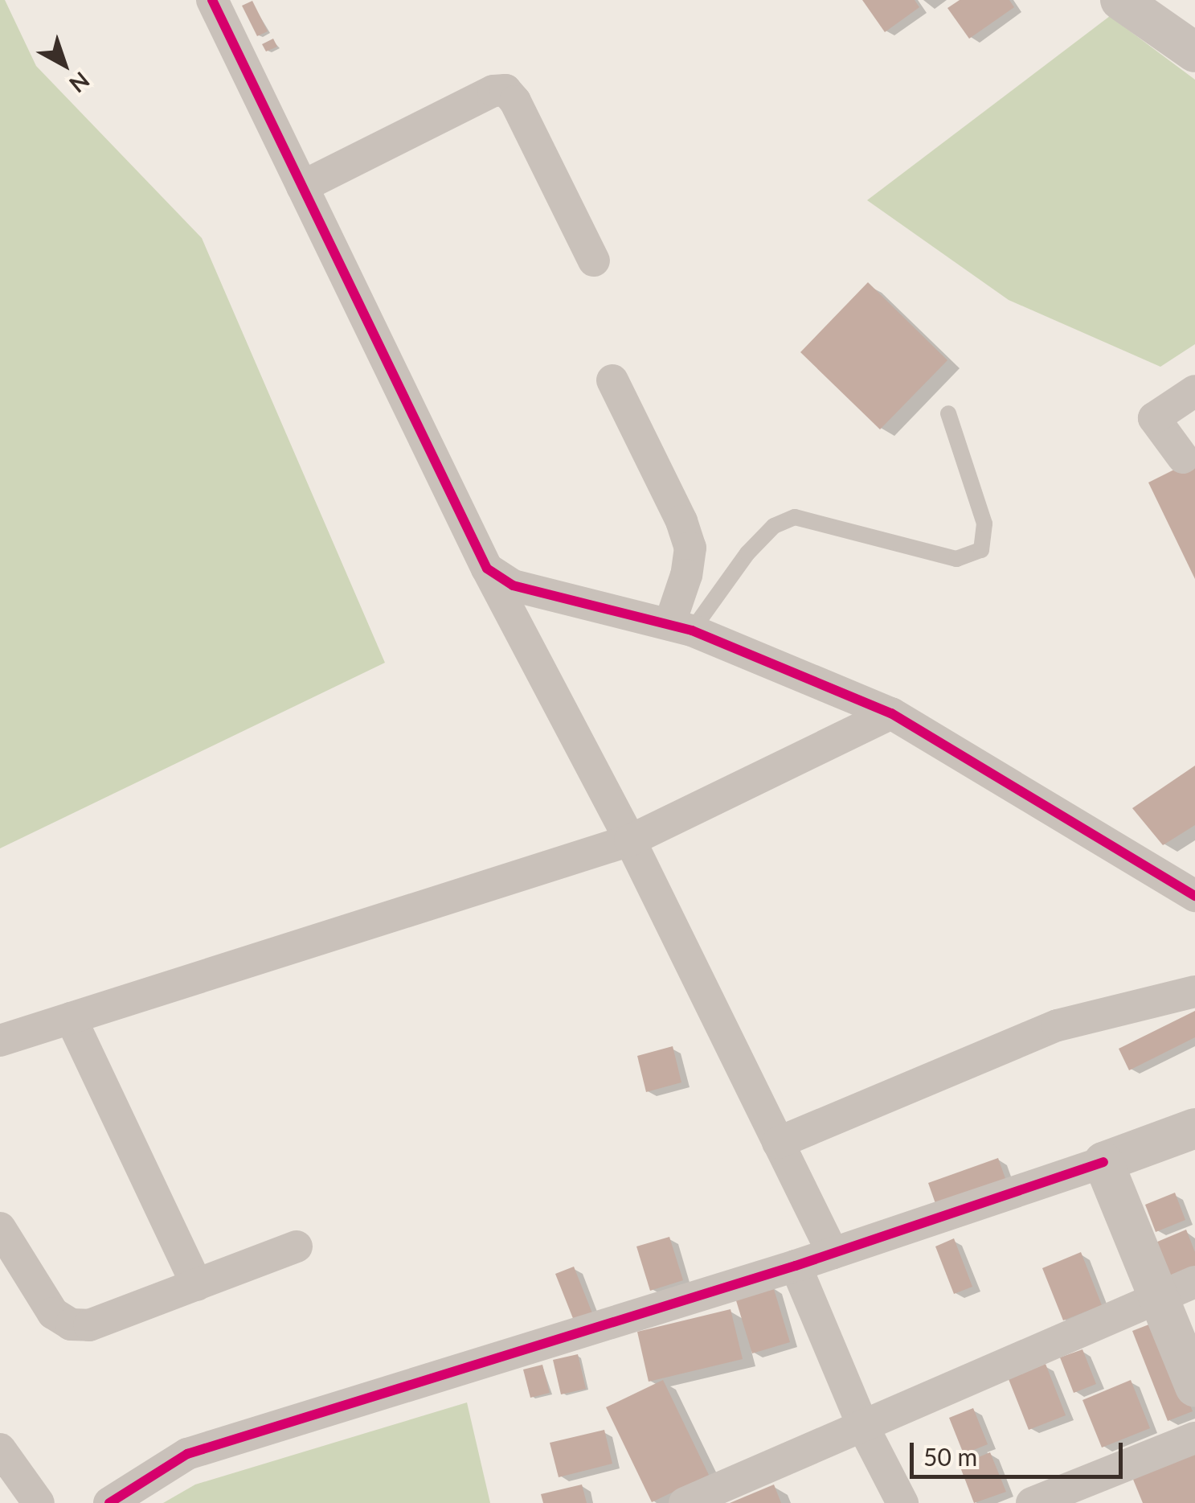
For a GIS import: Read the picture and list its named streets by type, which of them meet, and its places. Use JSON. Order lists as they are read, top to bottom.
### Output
{
  "scale_bar": "50 m",
  "north": "bottom right"
}
